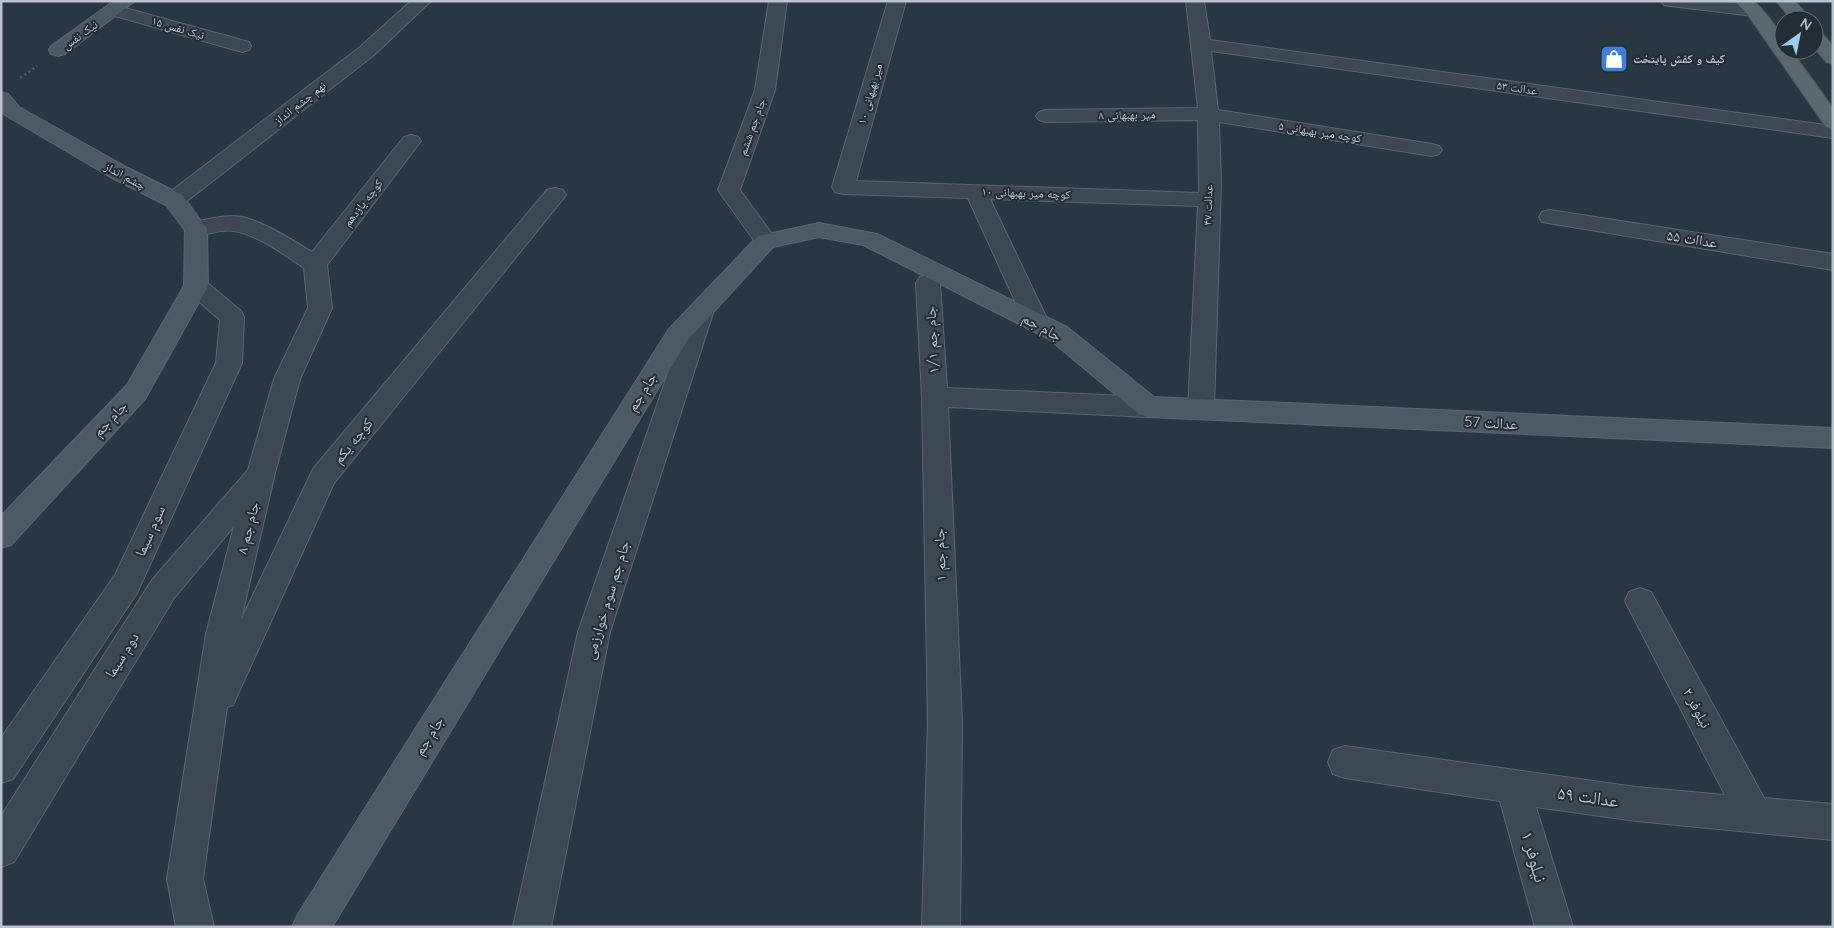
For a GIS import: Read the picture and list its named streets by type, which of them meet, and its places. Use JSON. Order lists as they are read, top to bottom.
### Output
{
  "streets": {
    "street": [
      "نیک نفس ۱۵",
      "نیک نفس",
      "عدالت ۵۳",
      "۱۰ میر بهبهانی",
      "نهم چشم انداز",
      "۸ میر بهبهانی",
      "جام جم ششم",
      "کوچه میر بهبهانی ۵",
      "چشم انداز",
      "کوچه میر بهبهانی ۱۰",
      "کوچه یازدهم",
      "عدالت ۴۷",
      "عداات ۵۵",
      "جام جم",
      "۱/۱ جام جم",
      "عدالت 57",
      "کوچه یکم",
      "۸ جام جم",
      "سوم سیما",
      "۱ جام جم",
      "جام جم سوم خوارزمی",
      "دوم سیما",
      "۲ نیلوفر",
      "عدالت ۵۹",
      "۱ نیلوفر"
    ]
  },
  "crossings": [
    ["نیک نفس ۱۵", "نیک نفس"],
    ["عدالت ۵۳", "عدالت ۴۷"],
    ["۱۰ میر بهبهانی", "کوچه میر بهبهانی ۱۰"],
    ["نهم چشم انداز", "چشم انداز"],
    ["۸ میر بهبهانی", "کوچه میر بهبهانی ۵"],
    ["۸ میر بهبهانی", "عدالت ۴۷"],
    ["جام جم ششم", "جام جم"],
    ["کوچه میر بهبهانی ۵", "عدالت ۴۷"],
    ["کوچه میر بهبهانی ۱۰", "عدالت ۴۷"],
    ["کوچه یازدهم", "۸ جام جم"],
    ["عدالت ۴۷", "عدالت 57"],
    ["جام جم", "عدالت 57"],
    ["جام جم", "سوم سیما"],
    ["جام جم", "جام جم سوم خوارزمی"],
    ["۱/۱ جام جم", "۱ جام جم"],
    ["کوچه یکم", "۸ جام جم"],
    ["۸ جام جم", "دوم سیما"],
    ["۲ نیلوفر", "عدالت ۵۹"],
    ["عدالت ۵۹", "۱ نیلوفر"]
  ],
  "places": {
    "shop": ["کیف و کفش پایتخت"]
  },
  "north": "top right"
}
